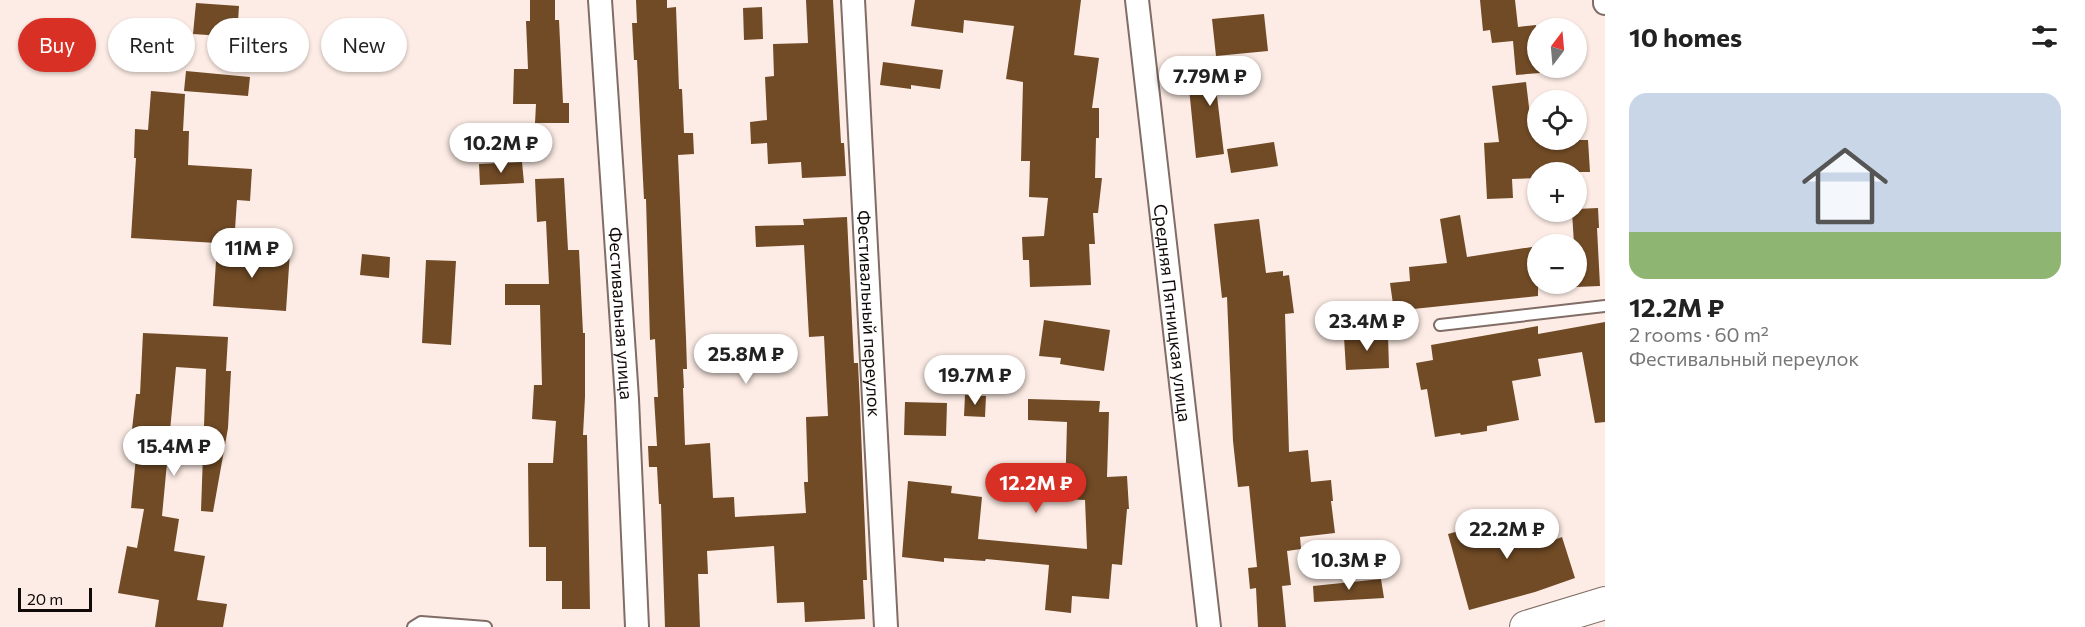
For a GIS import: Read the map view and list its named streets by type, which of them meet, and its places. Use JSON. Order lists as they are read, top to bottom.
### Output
{
  "streets": {
    "street": ["Фестивальная улица", "Фестивальный переулок", "Средняя Пятницкая улица"]
  },
  "scale_bar": "20 m",
  "north": "top",
  "page": {
    "heading": "10 homes",
    "map_buttons": ["+", "−"],
    "chip": [
      "Buy",
      "Rent",
      "Filters",
      "New"
    ],
    "price": [
      "7.79M ₽",
      "10.2M ₽",
      "11M ₽",
      "23.4M ₽",
      "25.8M ₽",
      "19.7M ₽",
      "15.4M ₽",
      "12.2M ₽",
      "22.2M ₽",
      "10.3M ₽"
    ],
    "list": [
      {
        "name": "12.2M ₽",
        "note": "2 rooms · 60 m² · Фестивальный переулок"
      }
    ],
    "scale": "20 m"
  }
}
